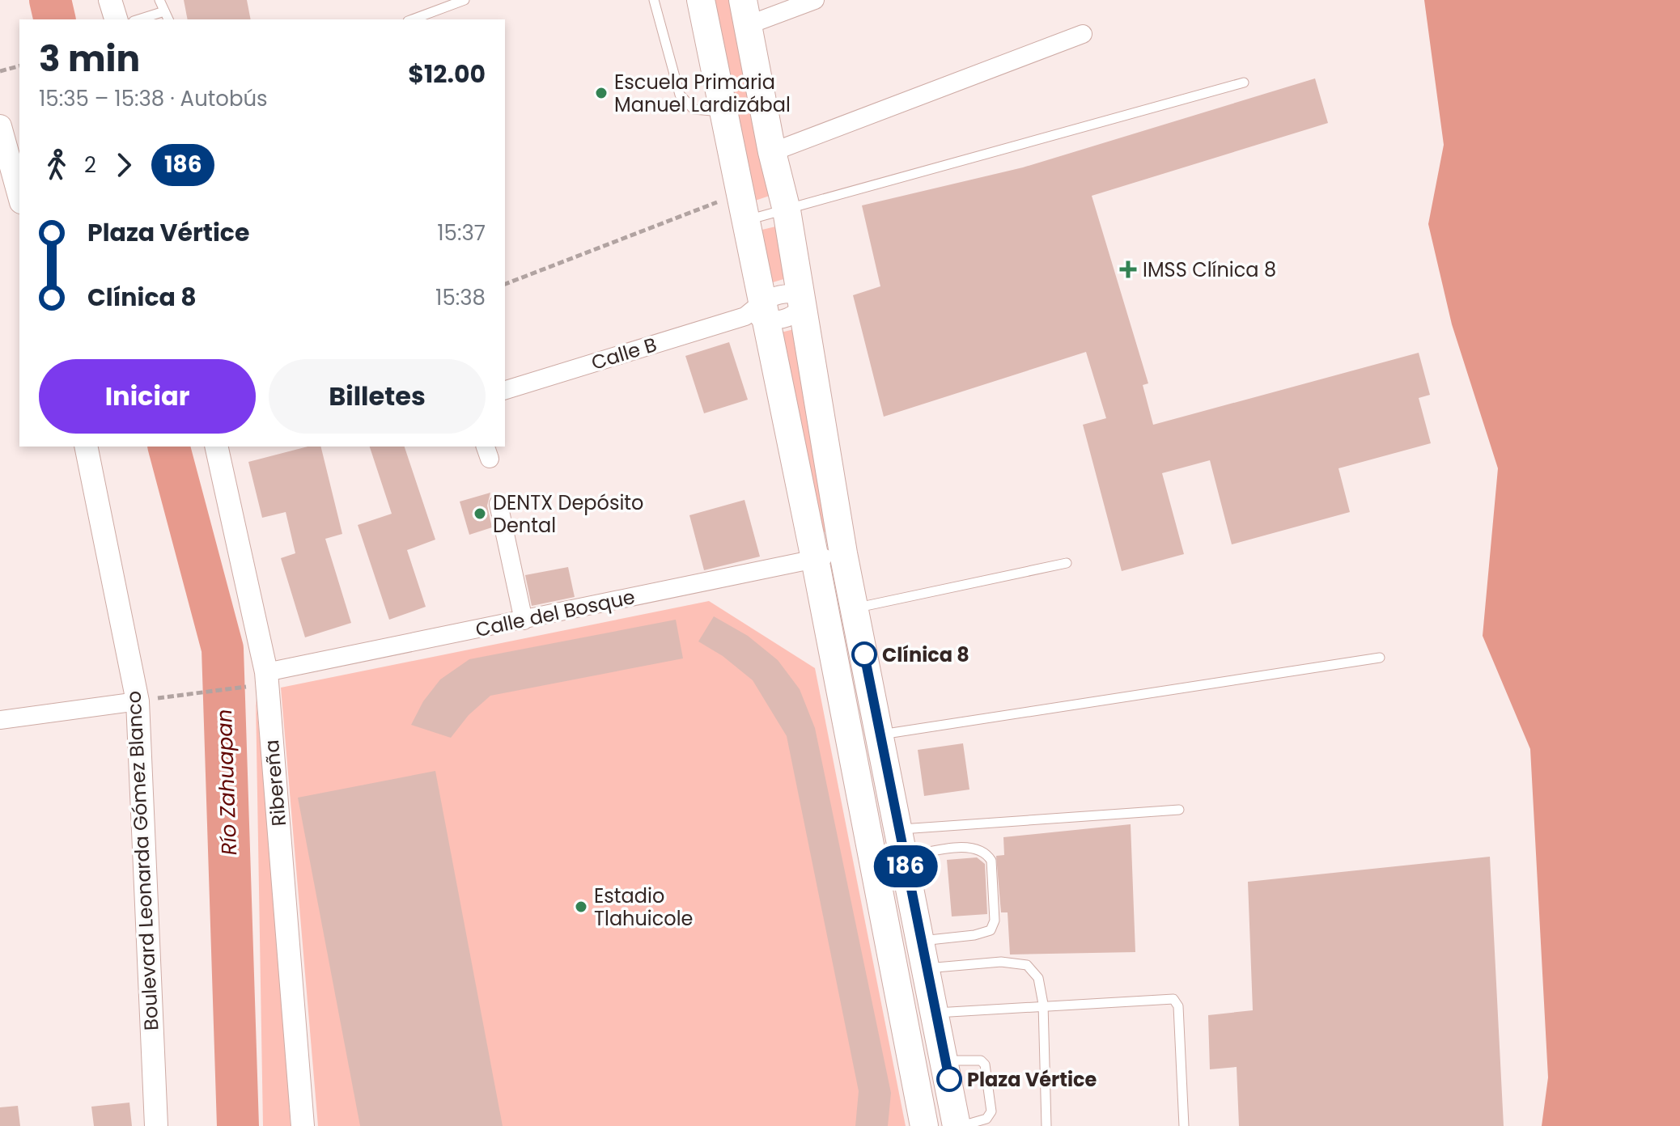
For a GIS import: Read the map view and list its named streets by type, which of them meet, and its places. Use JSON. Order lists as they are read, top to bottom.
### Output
{
  "streets": {
    "street": [
      "Calle B",
      "Calle del Bosque",
      "Ribereña",
      "Boulevard Leonarda Gómez Blanco"
    ]
  },
  "crossings": [
    ["Calle del Bosque", "Ribereña"]
  ],
  "water": ["Río Zahuapan"],
  "places": {
    "other": [
      "Escuela Primaria Manuel Lardizábal",
      "DENTX Depósito Dental",
      "Clínica 8",
      "Estadio Tlahuicole",
      "Plaza Vértice"
    ],
    "health": ["IMSS Clínica 8"]
  },
  "lines": ["bus line 186"],
  "page": {
    "on_map": "186",
    "heading": ["3 min", "15:35 – 15:38 · Autobús", "$12.00"],
    "legs": ["2", "186"],
    "list": [
      {
        "name": "Plaza Vértice",
        "value": "15:37"
      },
      {
        "name": "Clínica 8",
        "value": "15:38"
      }
    ],
    "buttons": ["Iniciar", "Billetes"]
  }
}
